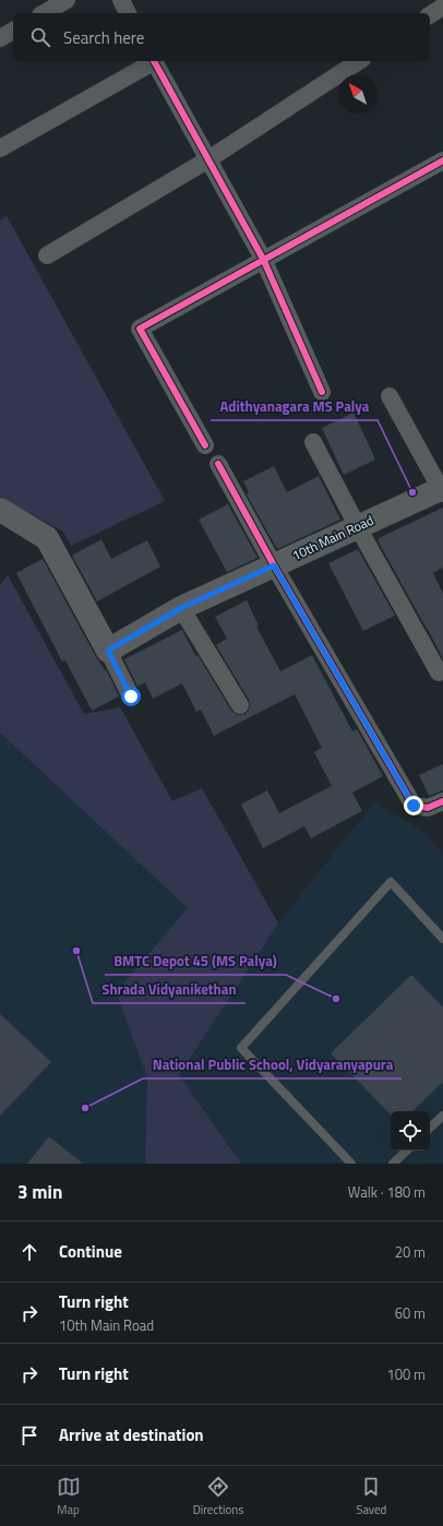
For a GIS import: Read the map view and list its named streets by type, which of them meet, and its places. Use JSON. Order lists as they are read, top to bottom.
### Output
{
  "streets": {
    "street": ["10th Main Road"]
  },
  "places": [
    "Adithyanagara MS Palya",
    "Shrada Vidyanikethan",
    "BMTC Depot 45 (MS Palya)",
    "National Public School, Vidyaranyapura"
  ],
  "north": "top left",
  "page": {
    "search": "Search here",
    "heading": ["3 min", "Walk · 180 m"],
    "list": [
      ["Continue", "20 m"],
      ["Turn right", "10th Main Road", "60 m"],
      ["Turn right", "100 m"],
      "Arrive at destination"
    ],
    "nav": ["Map", "Directions", "Saved"]
  }
}
